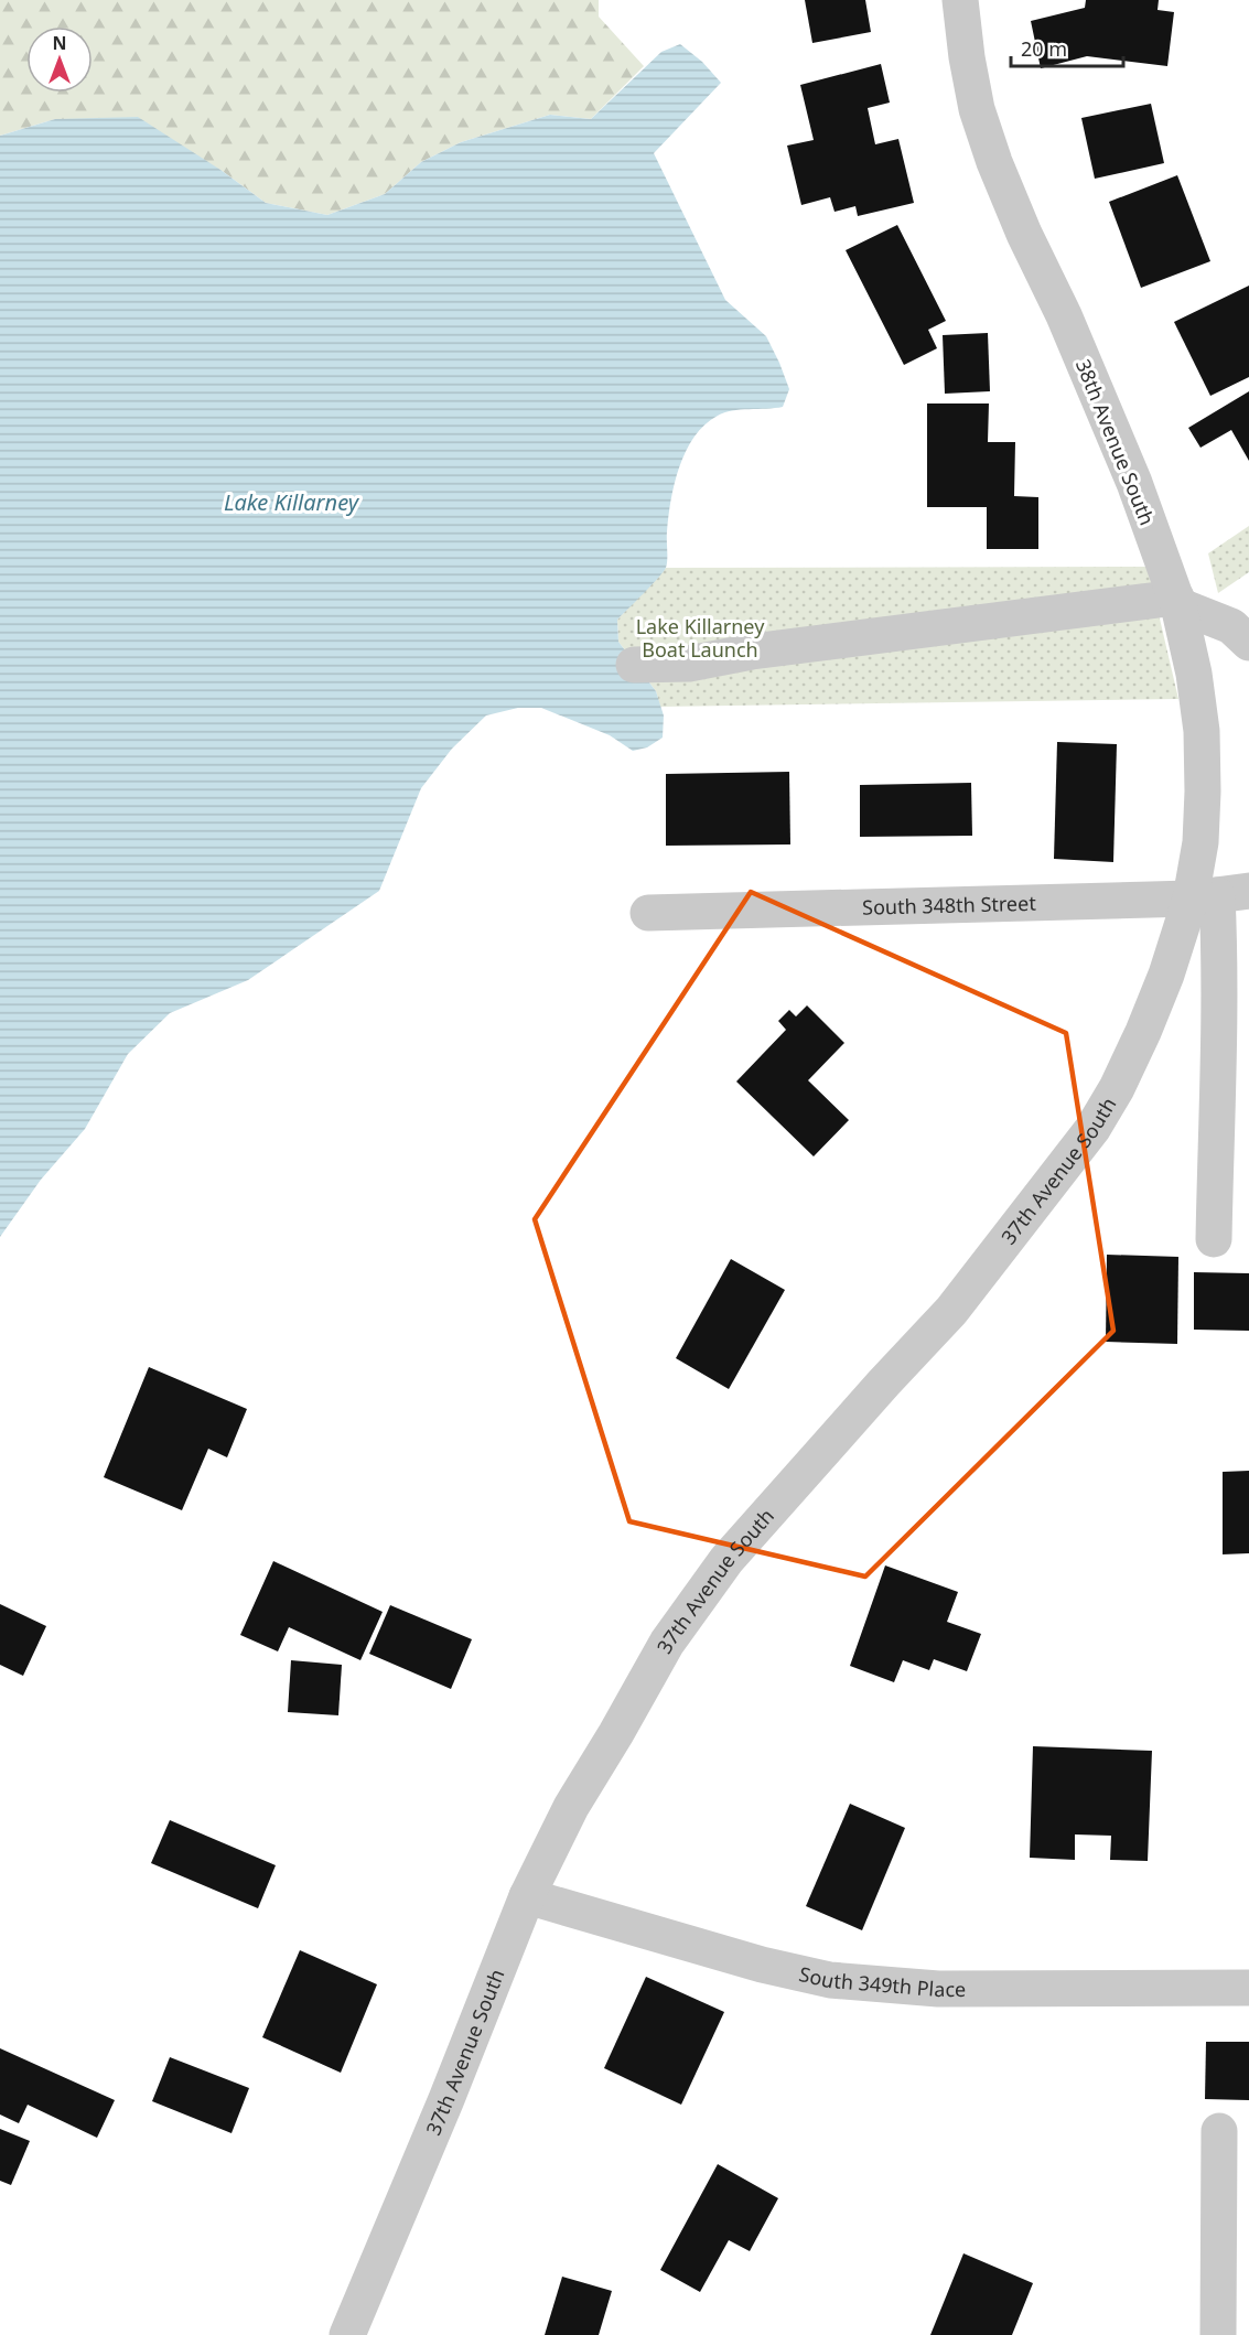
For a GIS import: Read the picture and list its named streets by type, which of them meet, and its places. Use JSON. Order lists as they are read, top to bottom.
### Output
{
  "streets": {
    "street": [
      "38th Avenue South",
      "South 348th Street",
      "37th Avenue South",
      "South 349th Place"
    ]
  },
  "crossings": [
    ["38th Avenue South", "South 348th Street"],
    ["38th Avenue South", "37th Avenue South"],
    ["South 348th Street", "37th Avenue South"],
    ["37th Avenue South", "South 349th Place"]
  ],
  "water": ["Lake Killarney"],
  "parks": ["Lake Killarney Boat Launch"],
  "scale_bar": "20 m",
  "north": "top"
}
